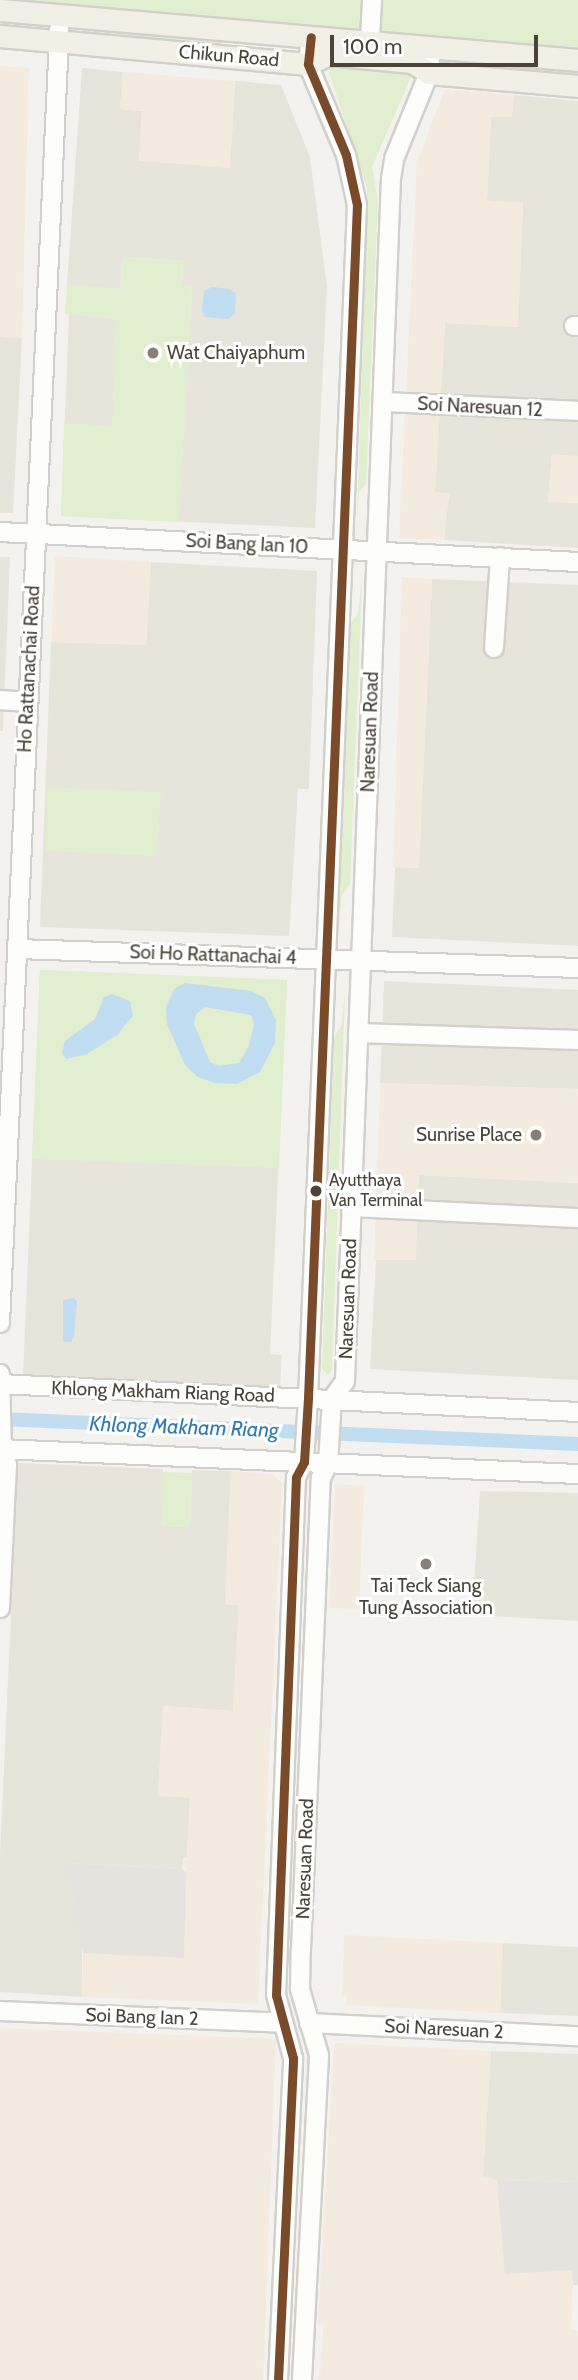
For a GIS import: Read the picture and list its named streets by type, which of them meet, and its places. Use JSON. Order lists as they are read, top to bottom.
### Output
{
  "streets": {
    "main road": ["Chikun Road"],
    "street": [
      "Soi Naresuan 12",
      "Soi Bang Ian 10",
      "Ho Rattanachai Road",
      "Naresuan Road",
      "Soi Ho Rattanachai 4",
      "Khlong Makham Riang Road",
      "Soi Bang Ian 2",
      "Soi Naresuan 2"
    ]
  },
  "crossings": [
    ["Chikun Road", "Ho Rattanachai Road"],
    ["Chikun Road", "Naresuan Road"],
    ["Soi Naresuan 12", "Naresuan Road"],
    ["Soi Bang Ian 10", "Ho Rattanachai Road"],
    ["Soi Bang Ian 10", "Naresuan Road"],
    ["Ho Rattanachai Road", "Soi Ho Rattanachai 4"],
    ["Naresuan Road", "Soi Ho Rattanachai 4"],
    ["Naresuan Road", "Khlong Makham Riang Road"],
    ["Naresuan Road", "Soi Bang Ian 2"],
    ["Naresuan Road", "Soi Naresuan 2"]
  ],
  "water": ["Khlong Makham Riang"],
  "places": [
    "Wat Chaiyaphum",
    "Sunrise Place",
    "Ayutthaya Van Terminal",
    "Tai Teck Siang Tung Association"
  ],
  "scale_bar": "100 m"
}
